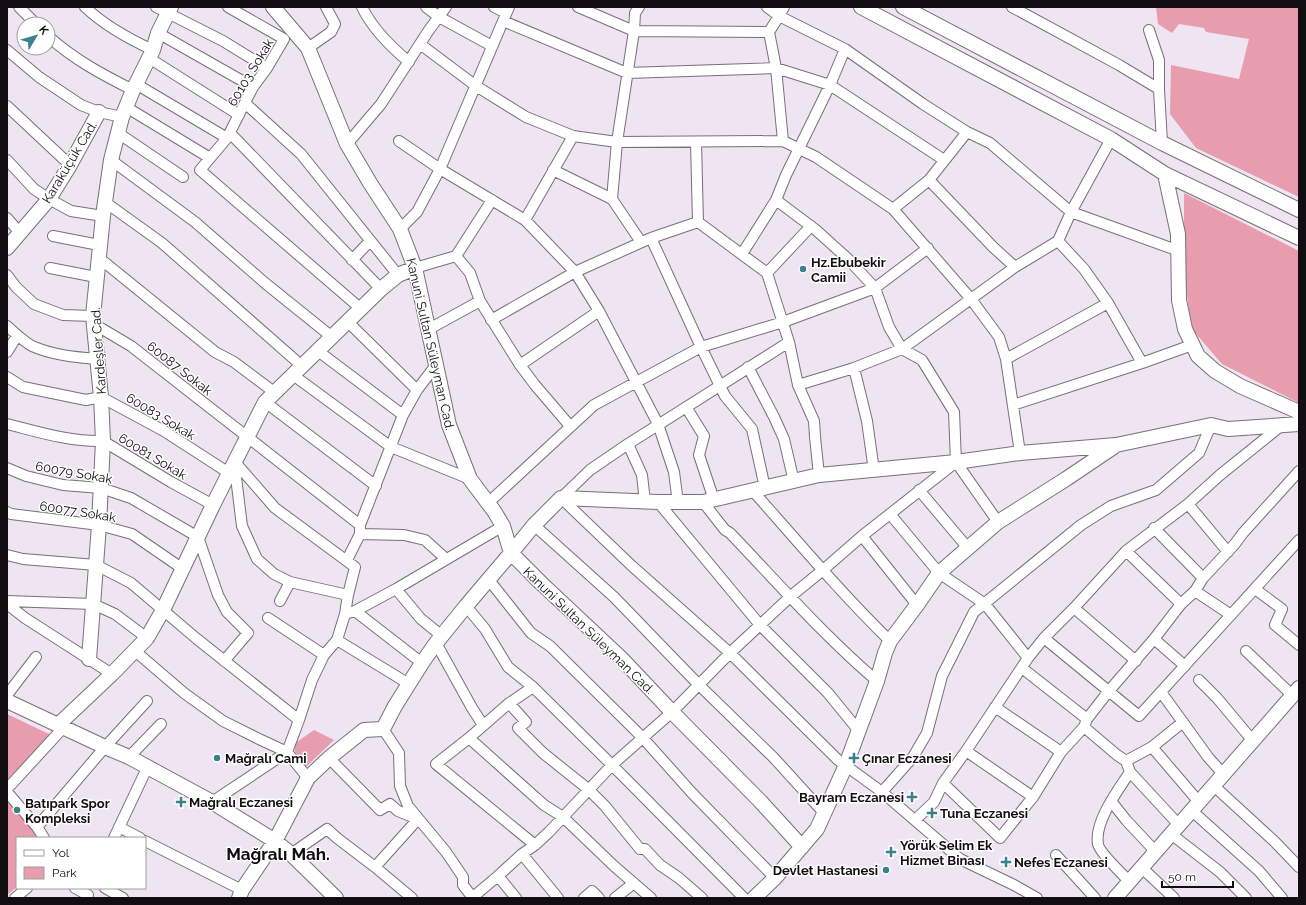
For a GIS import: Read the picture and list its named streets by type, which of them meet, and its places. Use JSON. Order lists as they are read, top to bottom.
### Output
{
  "streets": {
    "street": [
      "60103 Sokak",
      "Karaküçük Cad.",
      "Kanuni Sultan Süleyman Cad.",
      "Kardeşler Cad.",
      "60087 Sokak",
      "60083 Sokak",
      "60081 Sokak",
      "60079 Sokak",
      "60077 Sokak"
    ]
  },
  "crossings": [
    ["60103 Sokak", "Kanuni Sultan Süleyman Cad."],
    ["Kardeşler Cad.", "60087 Sokak"],
    ["Kardeşler Cad.", "60083 Sokak"],
    ["Kardeşler Cad.", "60081 Sokak"],
    ["Kardeşler Cad.", "60079 Sokak"],
    ["Kardeşler Cad.", "60077 Sokak"]
  ],
  "districts": ["Mağralı Mah."],
  "places": {
    "other": [
      "Hz.Ebubekir Camii",
      "Mağralı Cami",
      "Batıpark Spor Kompleksi",
      "Devlet Hastanesi"
    ],
    "health": [
      "Çınar Eczanesi",
      "Bayram Eczanesi",
      "Mağralı Eczanesi",
      "Tuna Eczanesi",
      "Yörük Selim Ek Hizmet Binası",
      "Nefes Eczanesi"
    ]
  },
  "legend": ["Yol", "Park"],
  "scale_bar": "50 m",
  "north": "top right"
}
